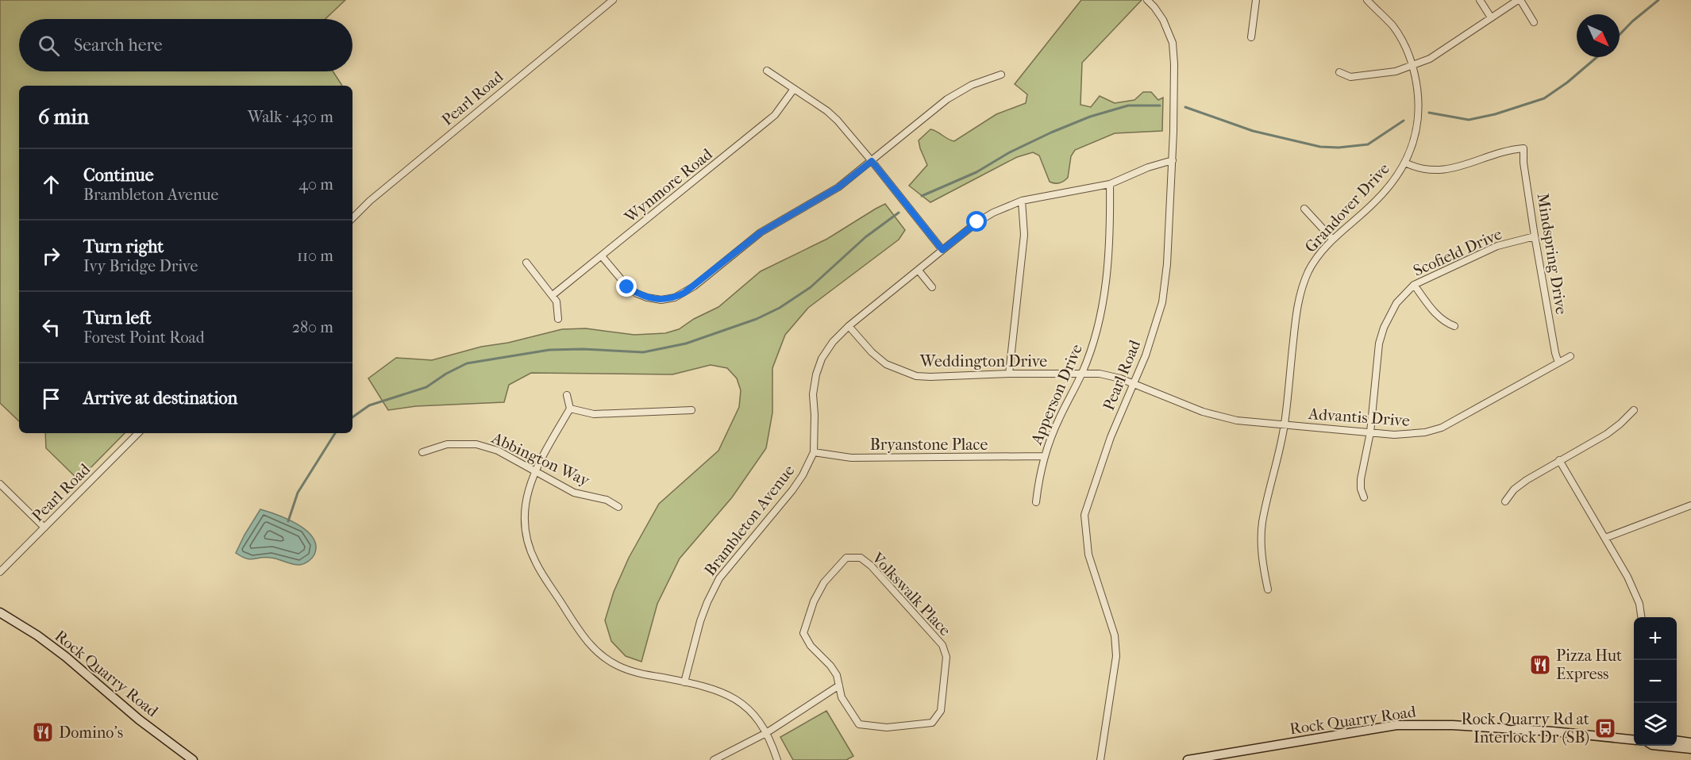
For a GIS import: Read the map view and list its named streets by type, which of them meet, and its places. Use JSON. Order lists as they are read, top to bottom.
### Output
{
  "streets": {
    "main road": ["Rock Quarry Road"],
    "street": [
      "Pearl Road",
      "Wynmore Road",
      "Grandover Drive",
      "Scofield Drive",
      "Mindspring Drive",
      "Weddington Drive",
      "Apperson Drive",
      "Advantis Drive",
      "Bryanstone Place",
      "Abbington Way",
      "Brambleton Avenue",
      "Volkswalk Place"
    ]
  },
  "crossings": [
    ["Pearl Road", "Weddington Drive"],
    ["Pearl Road", "Advantis Drive"],
    ["Pearl Road", "Brambleton Avenue"],
    ["Grandover Drive", "Mindspring Drive"],
    ["Grandover Drive", "Advantis Drive"],
    ["Scofield Drive", "Mindspring Drive"],
    ["Scofield Drive", "Advantis Drive"],
    ["Mindspring Drive", "Advantis Drive"],
    ["Weddington Drive", "Apperson Drive"],
    ["Weddington Drive", "Advantis Drive"],
    ["Weddington Drive", "Brambleton Avenue"],
    ["Apperson Drive", "Bryanstone Place"],
    ["Apperson Drive", "Brambleton Avenue"],
    ["Bryanstone Place", "Brambleton Avenue"]
  ],
  "places": {
    "restaurant": ["Pizza Hut Express", "Domino's"],
    "bus stop": ["Rock Quarry Rd at Interlock Dr (SB)"]
  },
  "north": "bottom right",
  "page": {
    "search": "Search here",
    "heading": ["6 min", "Walk · 430 m"],
    "list": [
      ["Continue", "Brambleton Avenue", "40 m"],
      ["Turn right", "Ivy Bridge Drive", "110 m"],
      ["Turn left", "Forest Point Road", "280 m"],
      "Arrive at destination"
    ],
    "map_buttons": ["+", "−"]
  }
}
